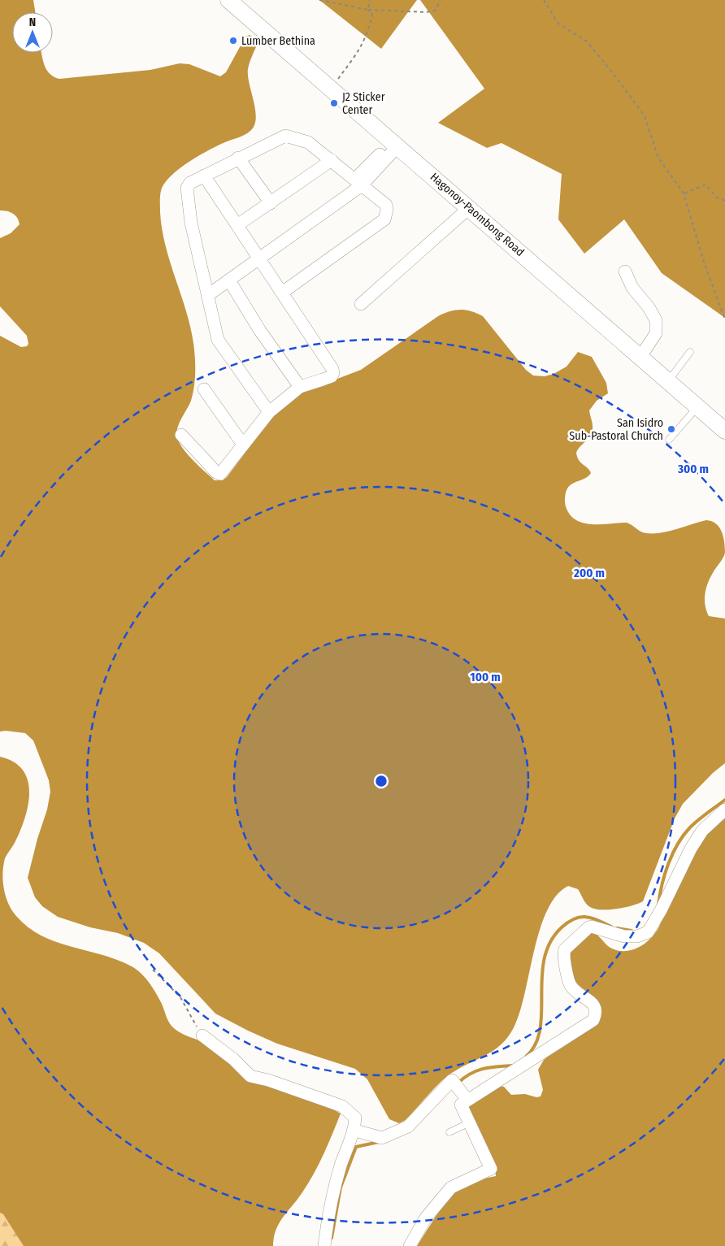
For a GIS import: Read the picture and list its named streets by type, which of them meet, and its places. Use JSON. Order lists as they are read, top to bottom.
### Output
{
  "streets": {
    "main road": ["Hagonoy-Paombong Road"]
  },
  "places": ["Lumber Bethina", "J2 Sticker Center", "San Isidro Sub-Pastoral Church"],
  "north": "top",
  "rings": ["300 m", "200 m", "100 m"]
}
